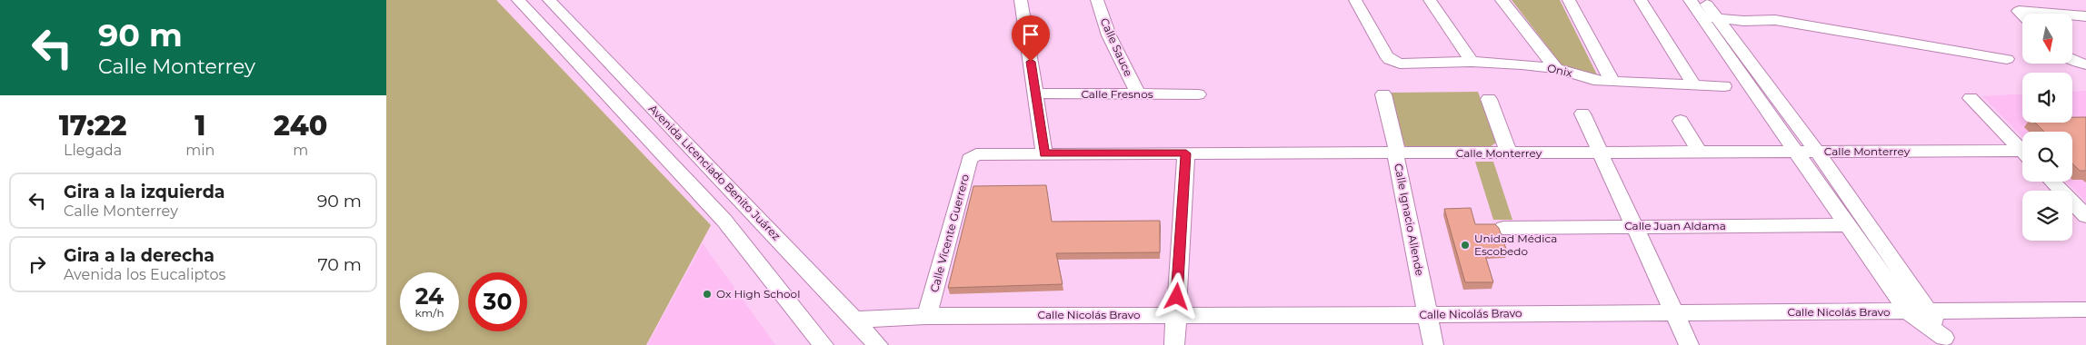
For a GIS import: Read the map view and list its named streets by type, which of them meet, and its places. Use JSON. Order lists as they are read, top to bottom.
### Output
{
  "streets": {
    "street": [
      "Calle Sauce",
      "Onix",
      "Calle Fresnos",
      "Calle Monterrey",
      "Avenida Licenciado Benito Juárez",
      "Calle Ignacio Allende",
      "Calle Juan Aldama",
      "Calle Vicente Guerrero",
      "Calle Nicolás Bravo"
    ]
  },
  "crossings": [
    ["Calle Sauce", "Calle Fresnos"],
    ["Calle Monterrey", "Calle Ignacio Allende"],
    ["Calle Monterrey", "Calle Vicente Guerrero"],
    ["Avenida Licenciado Benito Juárez", "Calle Nicolás Bravo"],
    ["Calle Ignacio Allende", "Calle Nicolás Bravo"],
    ["Calle Vicente Guerrero", "Calle Nicolás Bravo"]
  ],
  "places": ["Unidad Médica Escobedo", "Ox High School"],
  "north": "bottom",
  "page": {
    "turn": ["90 m", "Calle Monterrey"],
    "eta": [
      "17:22",
      "Llegada",
      "1",
      "min",
      "240",
      "m"
    ],
    "list": [
      {
        "name": "Gira a la izquierda",
        "note": "Calle Monterrey",
        "value": "90 m"
      },
      {
        "name": "Gira a la derecha",
        "note": "Avenida los Eucaliptos",
        "value": "70 m"
      }
    ],
    "speed": "24 km/h",
    "limit": "30"
  }
}
